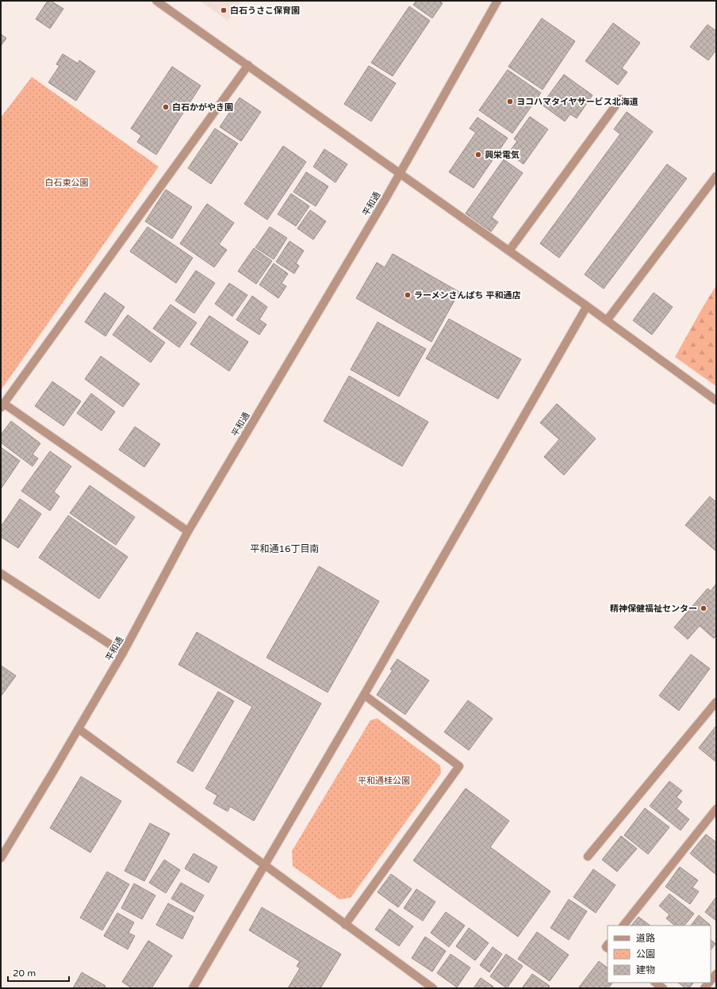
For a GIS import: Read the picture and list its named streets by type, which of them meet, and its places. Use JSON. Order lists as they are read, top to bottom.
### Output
{
  "streets": {
    "street": ["平和通"]
  },
  "districts": ["平和通16丁目南"],
  "parks": ["白石東公園", "平和通桂公園"],
  "places": [
    "白石うさこ保育園",
    "ヨコハマタイヤサービス北海道",
    "白石かがやき園",
    "興栄電気",
    "ラーメンさんぱち 平和通店",
    "精神保健福祉センター"
  ],
  "legend": ["道路", "公園", "建物"],
  "scale_bar": "20 m"
}
